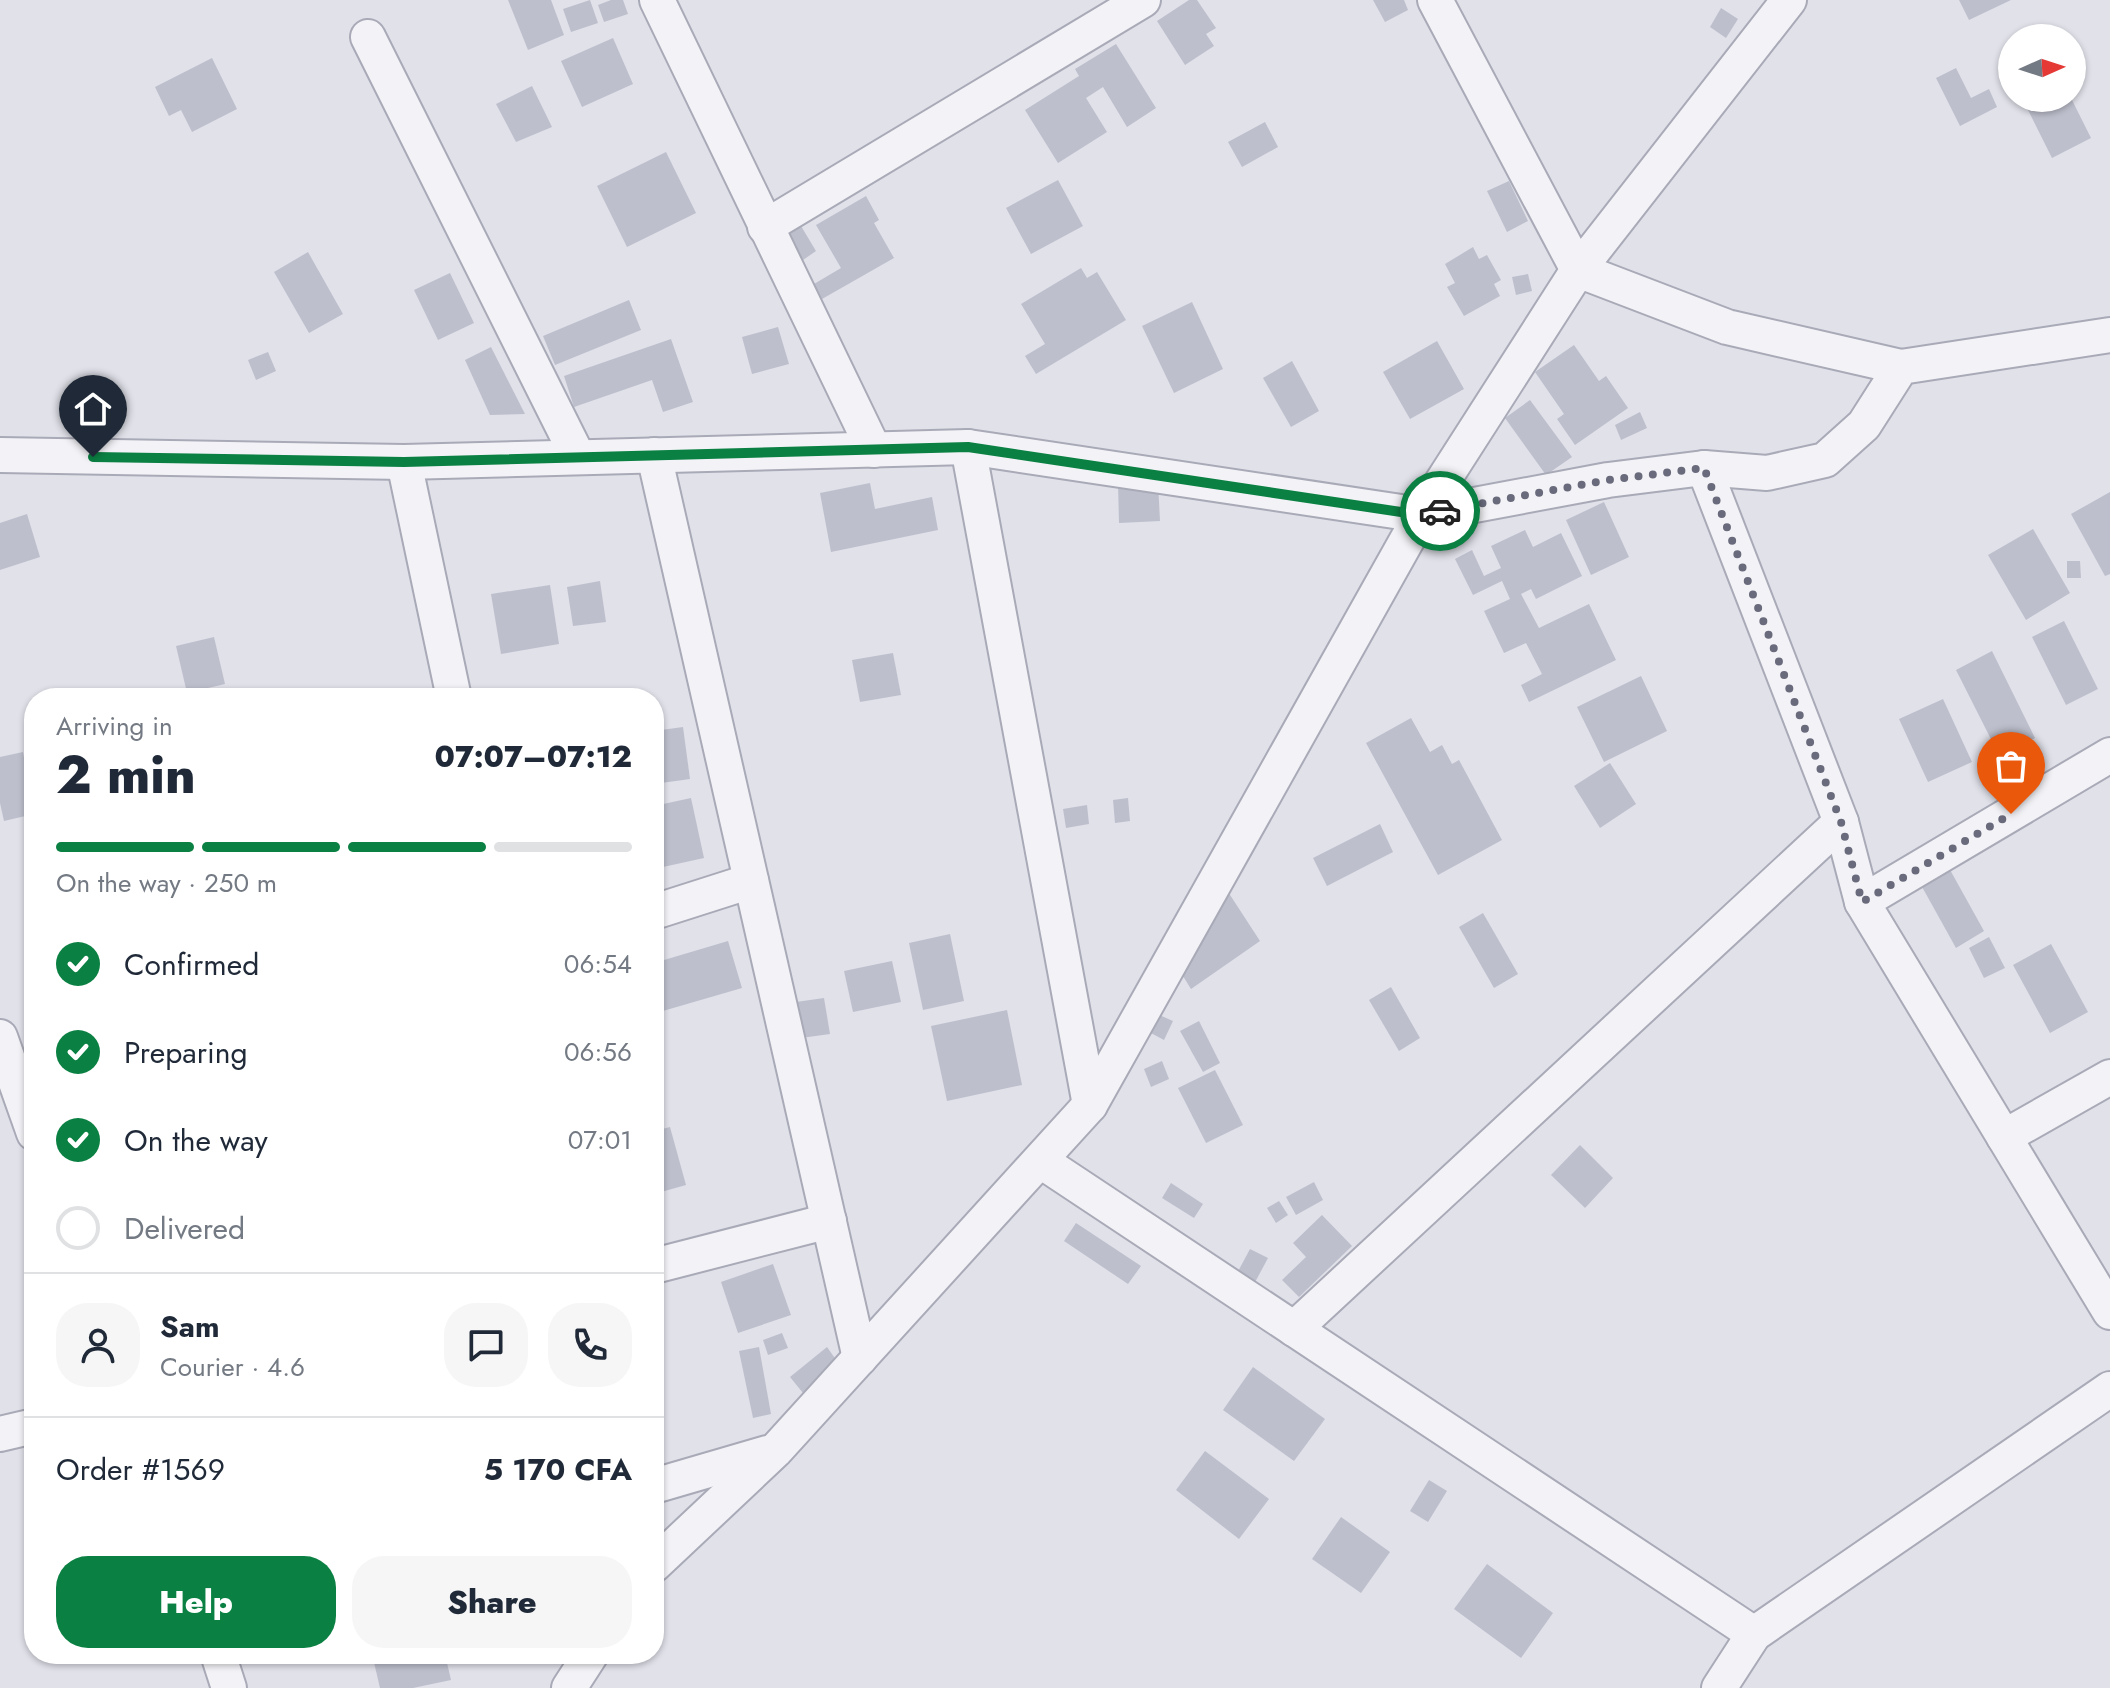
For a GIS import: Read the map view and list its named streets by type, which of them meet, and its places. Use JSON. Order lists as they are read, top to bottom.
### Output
{
  "north": "right",
  "page": {
    "heading": ["2 min", "Arriving in", "07:07–07:12"],
    "panel": [
      "Sam",
      "Courier · 4.6",
      "Order #1569",
      "5 170 CFA"
    ],
    "bar": "On the way · 250 m",
    "list": [
      ["Confirmed", "06:54"],
      ["Preparing", "06:56"],
      ["On the way", "07:01"],
      "Delivered"
    ],
    "buttons": ["Help", "Share"]
  }
}
